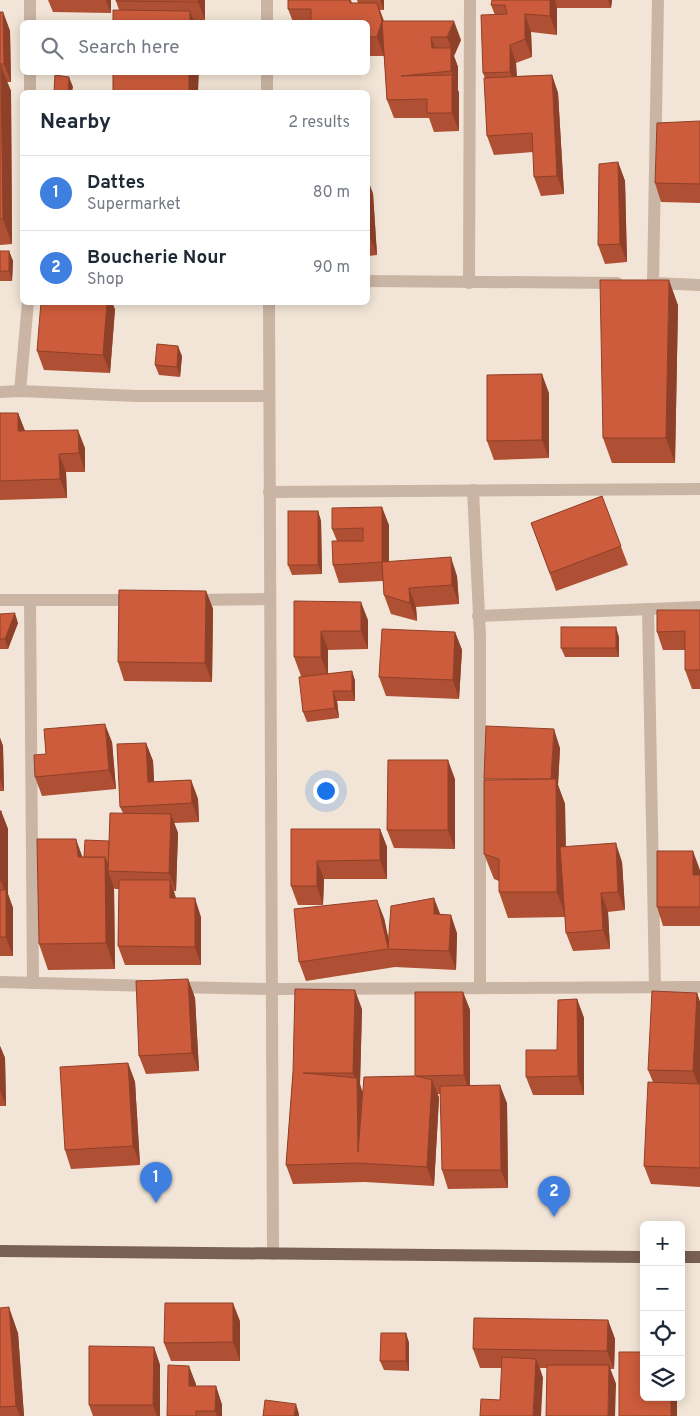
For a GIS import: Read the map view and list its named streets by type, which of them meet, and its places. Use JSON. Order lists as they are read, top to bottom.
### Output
{
  "page": {
    "search": "Search here",
    "heading": ["Nearby", "2 results"],
    "list": [
      {
        "mark": "1",
        "name": "Dattes",
        "note": "Supermarket",
        "value": "80 m"
      },
      {
        "mark": "2",
        "name": "Boucherie Nour",
        "note": "Shop",
        "value": "90 m"
      }
    ],
    "pins": ["1", "2"],
    "map_buttons": ["+", "−"]
  }
}
